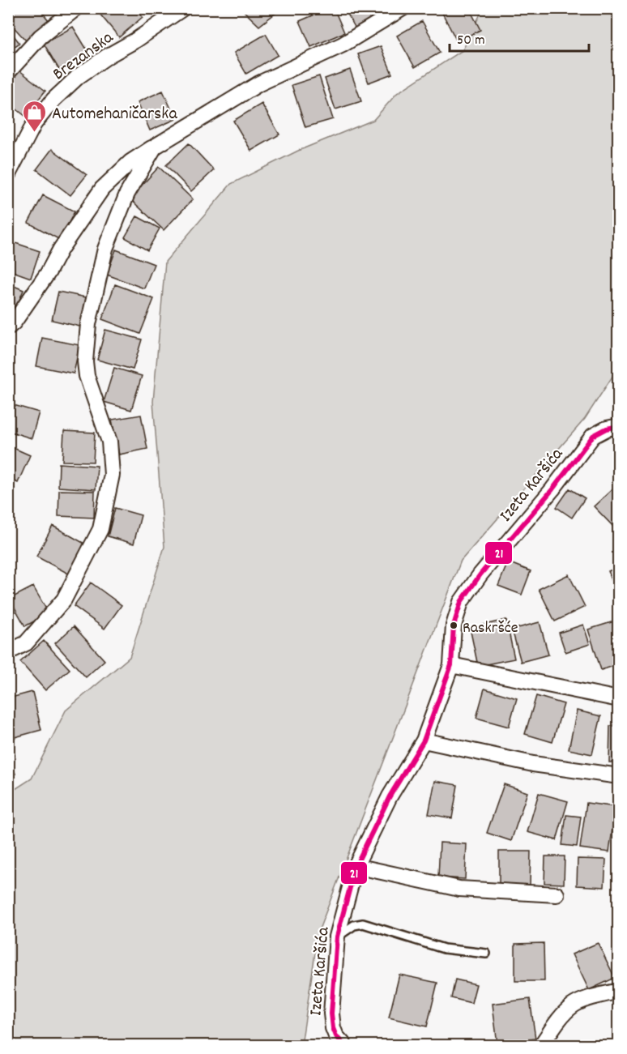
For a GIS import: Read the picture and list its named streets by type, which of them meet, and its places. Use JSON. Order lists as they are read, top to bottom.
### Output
{
  "streets": {
    "street": ["Brezanska", "Izeta Karšića"]
  },
  "places": {
    "shop": ["Automehaničarska"],
    "other": ["Raskršće"]
  },
  "lines": ["transit line 21"],
  "scale_bar": "50 m"
}
